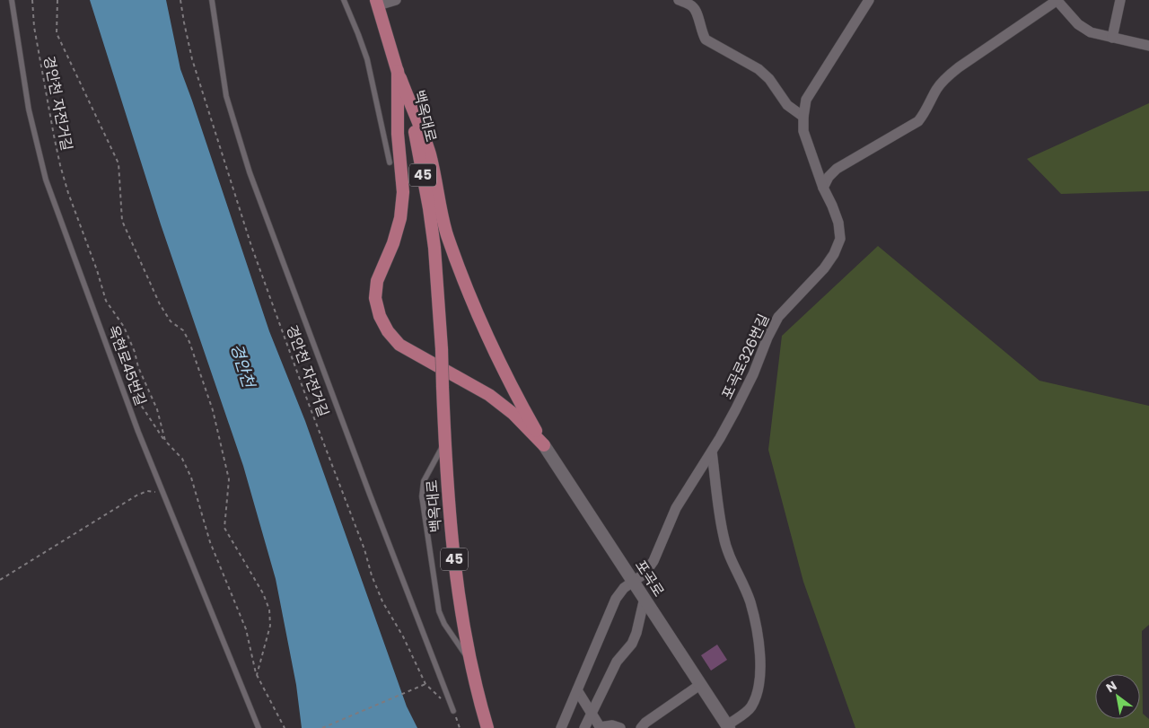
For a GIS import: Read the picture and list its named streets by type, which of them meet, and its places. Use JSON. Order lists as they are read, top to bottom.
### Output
{
  "streets": {
    "main road": ["백옥대로", "45"],
    "street": ["포곡로326번길", "포곡로"],
    "lane": ["옥현로45번길"],
    "path": ["경안천 자전거길"]
  },
  "crossings": [
    ["포곡로326번길", "포곡로"]
  ],
  "water": ["경안천"],
  "north": "top left"
}
